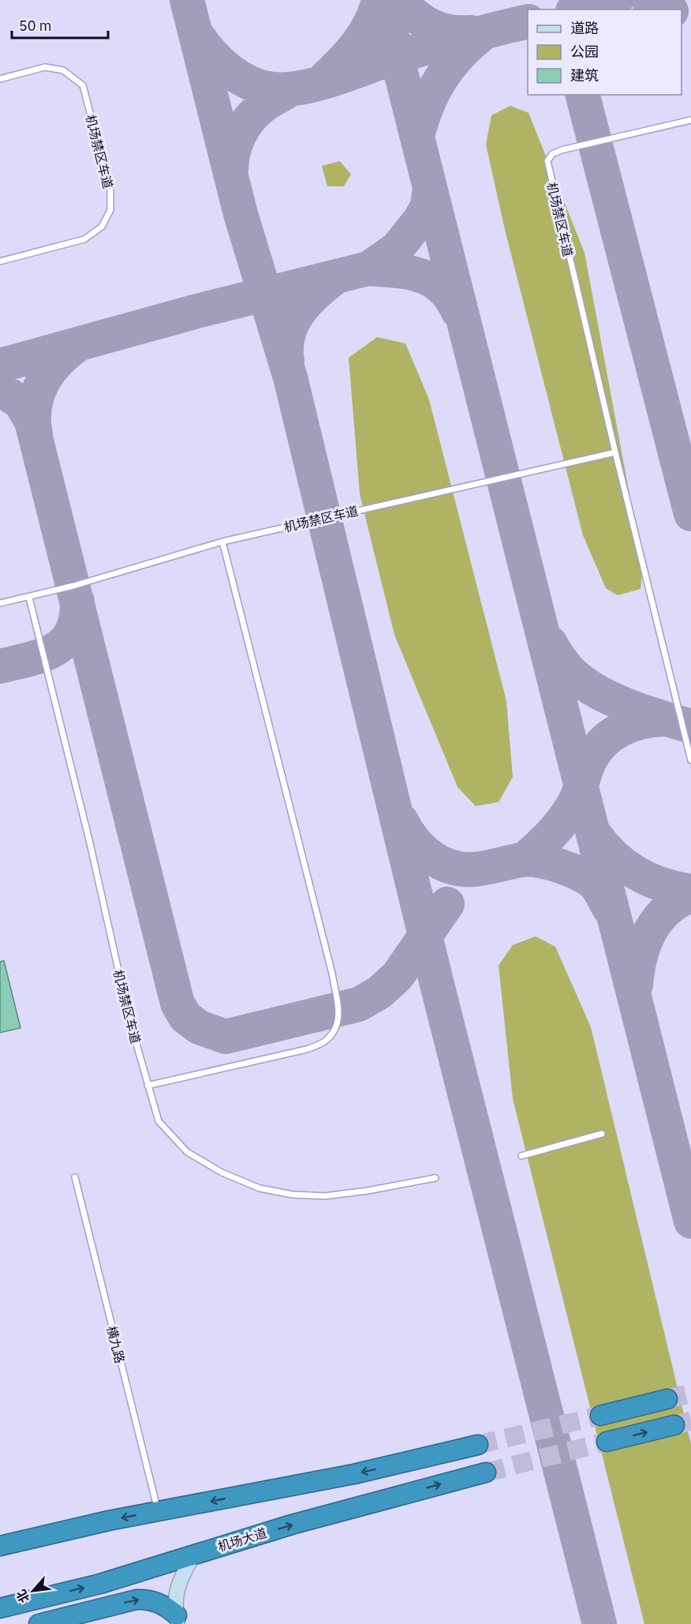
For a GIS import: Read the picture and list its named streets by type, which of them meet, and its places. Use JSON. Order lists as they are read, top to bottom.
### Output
{
  "streets": {
    "highway": ["机场大道"],
    "lane": ["机场禁区车道", "横九路"]
  },
  "legend": ["道路", "公园", "建筑"],
  "scale_bar": "50 m",
  "north": "bottom left"
}
